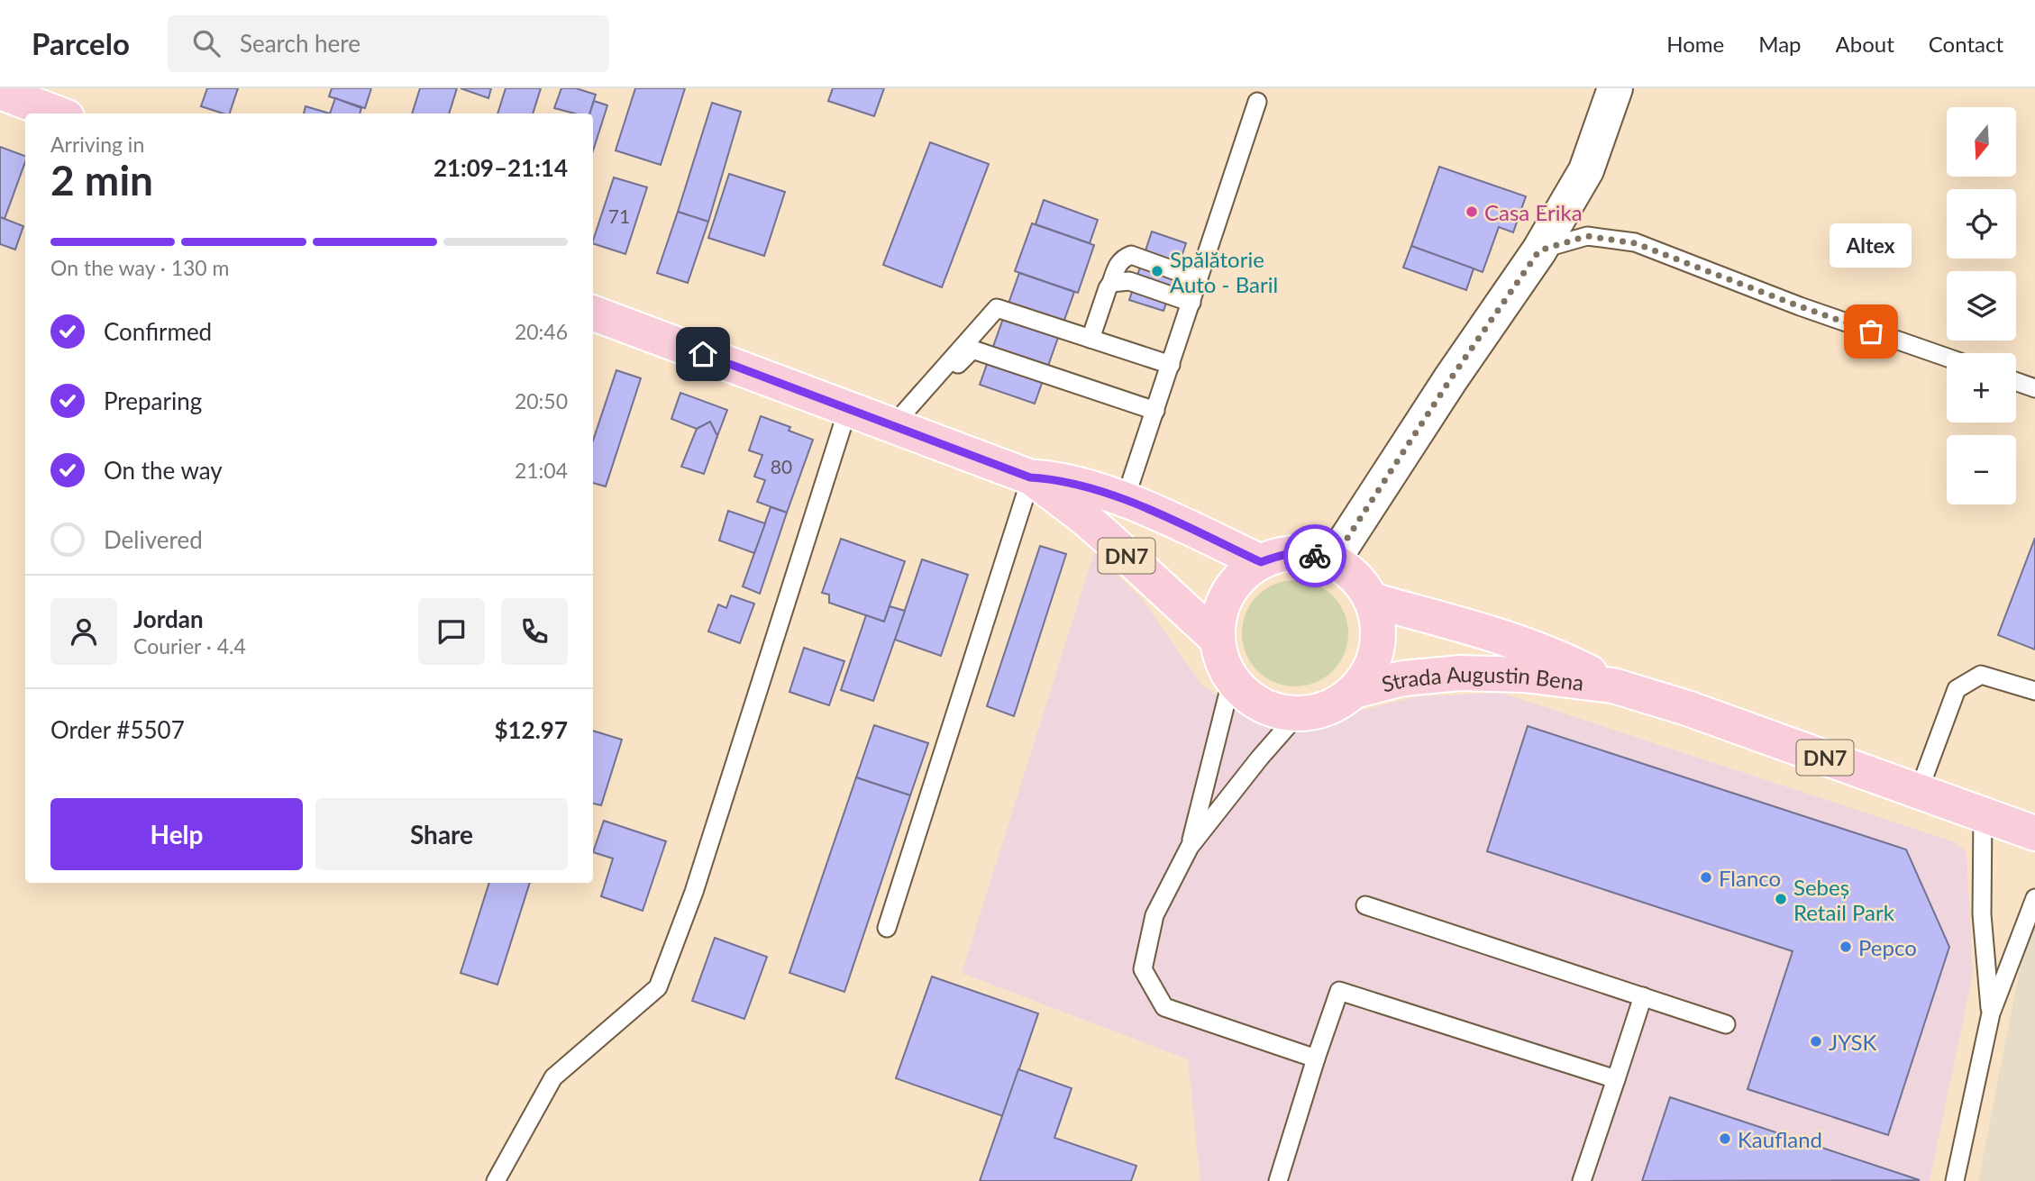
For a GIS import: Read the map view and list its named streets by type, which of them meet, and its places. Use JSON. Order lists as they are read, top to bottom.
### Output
{
  "streets": {
    "main road": ["DN7", "Strada Augustin Bena"]
  },
  "crossings": [
    ["DN7", "Strada Augustin Bena"]
  ],
  "places": [
    "Casa Erika",
    "Spălătorie Auto - Baril",
    "Altex",
    "Flanco",
    "Sebeș Retail Park",
    "Pepco",
    "JYSK",
    "Kaufland"
  ],
  "house_numbers": ["71", "80"],
  "north": "bottom",
  "page": {
    "header": "Parcelo",
    "search": "Search here",
    "nav": [
      "Home",
      "Map",
      "About",
      "Contact"
    ],
    "map_buttons": ["+", "−"],
    "heading": ["2 min", "Arriving in", "21:09–21:14"],
    "panel": [
      "Jordan",
      "Courier · 4.4",
      "Order #5507",
      "$12.97"
    ],
    "bar": "On the way · 130 m",
    "bubble": "Altex",
    "list": [
      ["Confirmed", "20:46"],
      ["Preparing", "20:50"],
      ["On the way", "21:04"],
      "Delivered"
    ],
    "buttons": ["Help", "Share"]
  }
}
